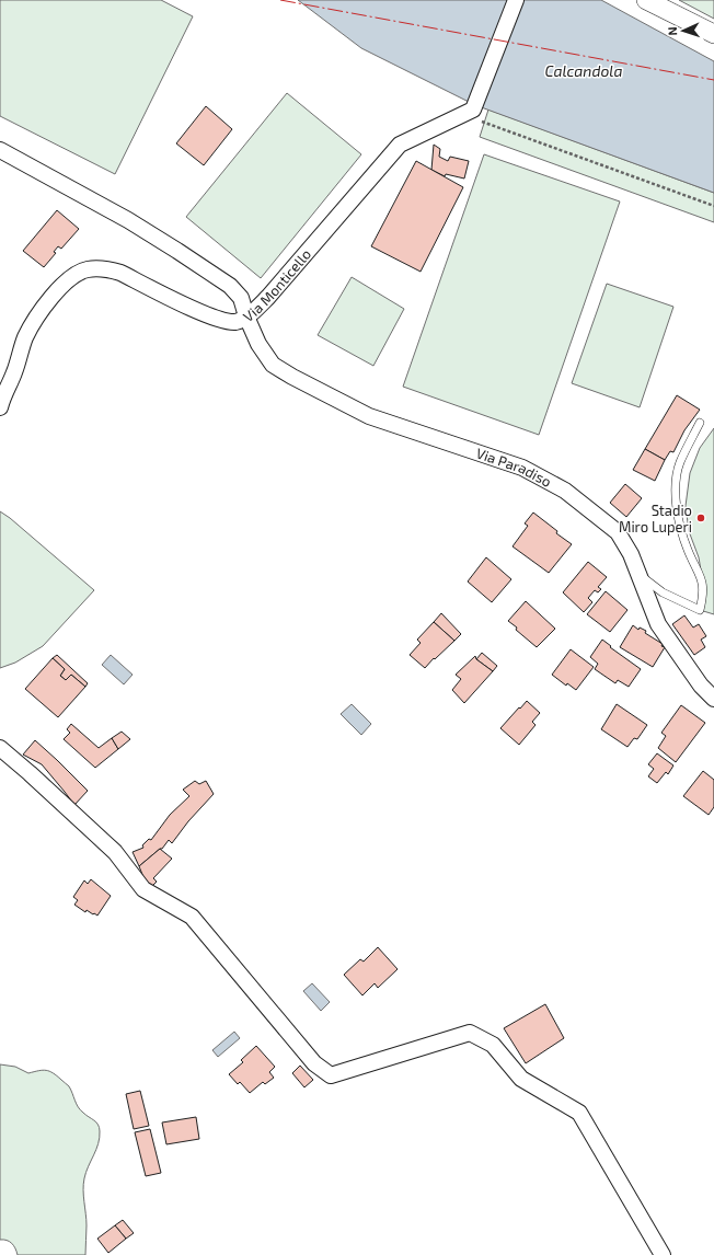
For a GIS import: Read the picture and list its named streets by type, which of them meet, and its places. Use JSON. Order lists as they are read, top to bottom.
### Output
{
  "streets": {
    "street": ["Via Monticello", "Via Paradiso"]
  },
  "crossings": [
    ["Via Monticello", "Via Paradiso"]
  ],
  "water": ["Calcandola"],
  "places": ["Stadio Miro Luperi"],
  "north": "left"
}
